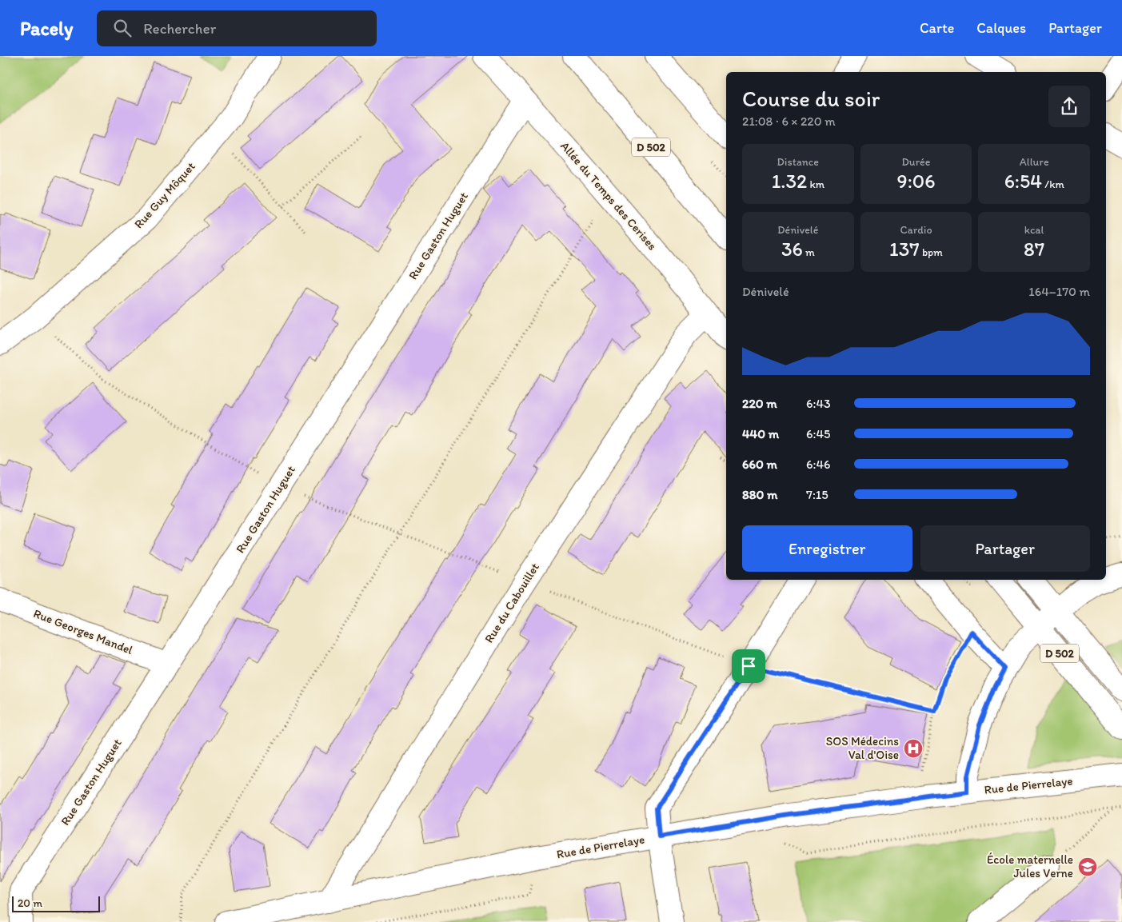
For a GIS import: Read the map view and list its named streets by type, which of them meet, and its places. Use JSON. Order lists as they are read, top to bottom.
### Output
{
  "streets": {
    "street": [
      "D 502",
      "Rue Guy Môquet",
      "Allée du Temps des Cerises",
      "Rue Gaston Huguet",
      "Rue du Cabouillet",
      "Rue Georges Mandel",
      "Rue de Pierrelaye"
    ]
  },
  "crossings": [
    ["Allée du Temps des Cerises", "Rue Gaston Huguet"],
    ["Allée du Temps des Cerises", "Rue du Cabouillet"],
    ["Rue Gaston Huguet", "Rue Georges Mandel"],
    ["Rue du Cabouillet", "Rue de Pierrelaye"]
  ],
  "places": {
    "hospital": ["SOS Médecins Val d'Oise"],
    "school or university": ["École maternelle Jules Verne"]
  },
  "scale_bar": "20 m",
  "page": {
    "header": "Pacely",
    "search": "Rechercher",
    "nav": ["Carte", "Calques", "Partager"],
    "heading": ["Course du soir", "21:08 · 6 × 220 m"],
    "stats": [
      ["Distance", "1.32 km"],
      ["Durée", "9:06"],
      ["Allure", "6:54 /km"],
      ["Dénivelé", "36 m"],
      ["Cardio", "137 bpm"],
      ["kcal", "87"]
    ],
    "chart": ["Dénivelé", "164–170 m"],
    "list": [
      {
        "name": "220 m",
        "note": "6:43"
      },
      {
        "name": "440 m",
        "note": "6:45"
      },
      {
        "name": "660 m",
        "note": "6:46"
      },
      {
        "name": "880 m",
        "note": "7:15"
      }
    ],
    "buttons": ["Enregistrer", "Partager"],
    "scale": "20 m"
  }
}
